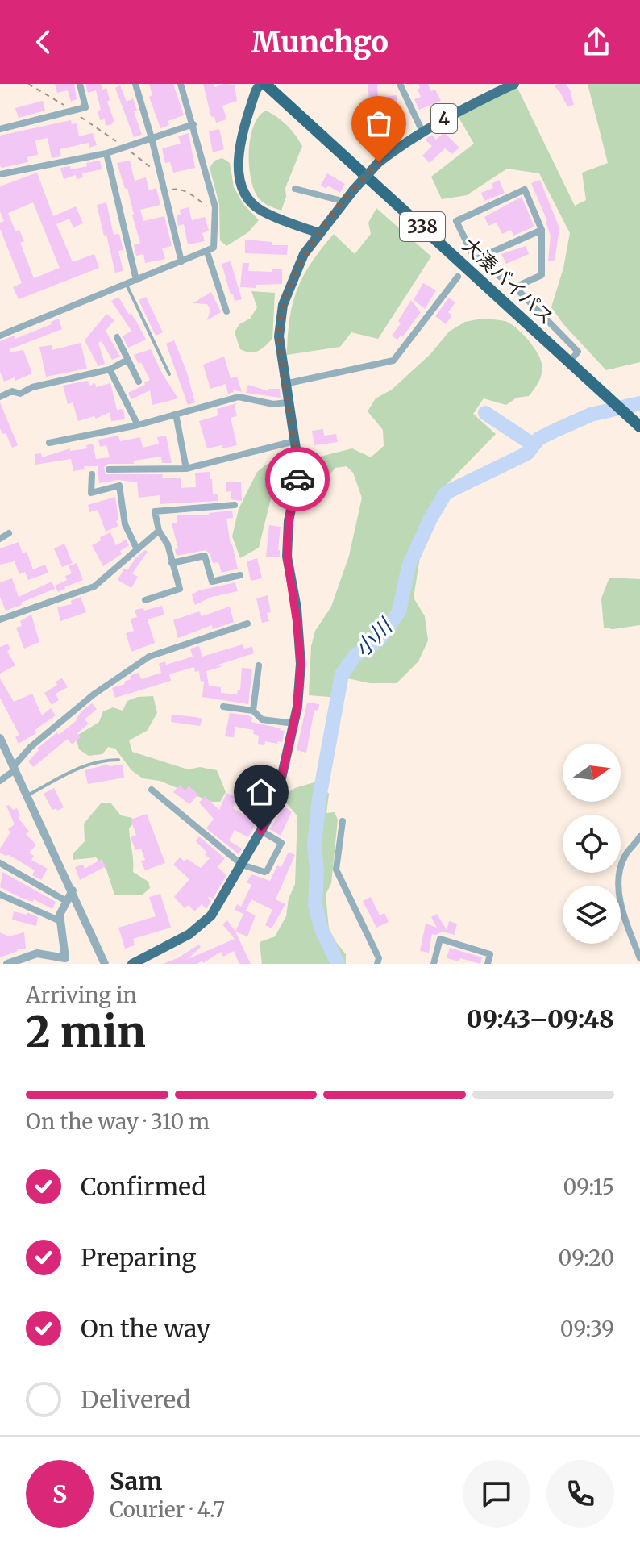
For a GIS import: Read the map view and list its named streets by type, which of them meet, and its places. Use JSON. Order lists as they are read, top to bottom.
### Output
{
  "streets": {
    "highway": ["338", "大湊バイパス"],
    "main road": ["4"]
  },
  "water": ["小川"],
  "north": "right",
  "page": {
    "header": "Munchgo",
    "heading": ["2 min", "Arriving in", "09:43–09:48"],
    "panel": ["Sam", "Courier · 4.7"],
    "bar": "On the way · 310 m",
    "list": [
      ["Confirmed", "09:15"],
      ["Preparing", "09:20"],
      ["On the way", "09:39"],
      "Delivered"
    ],
    "round": "S"
  }
}
